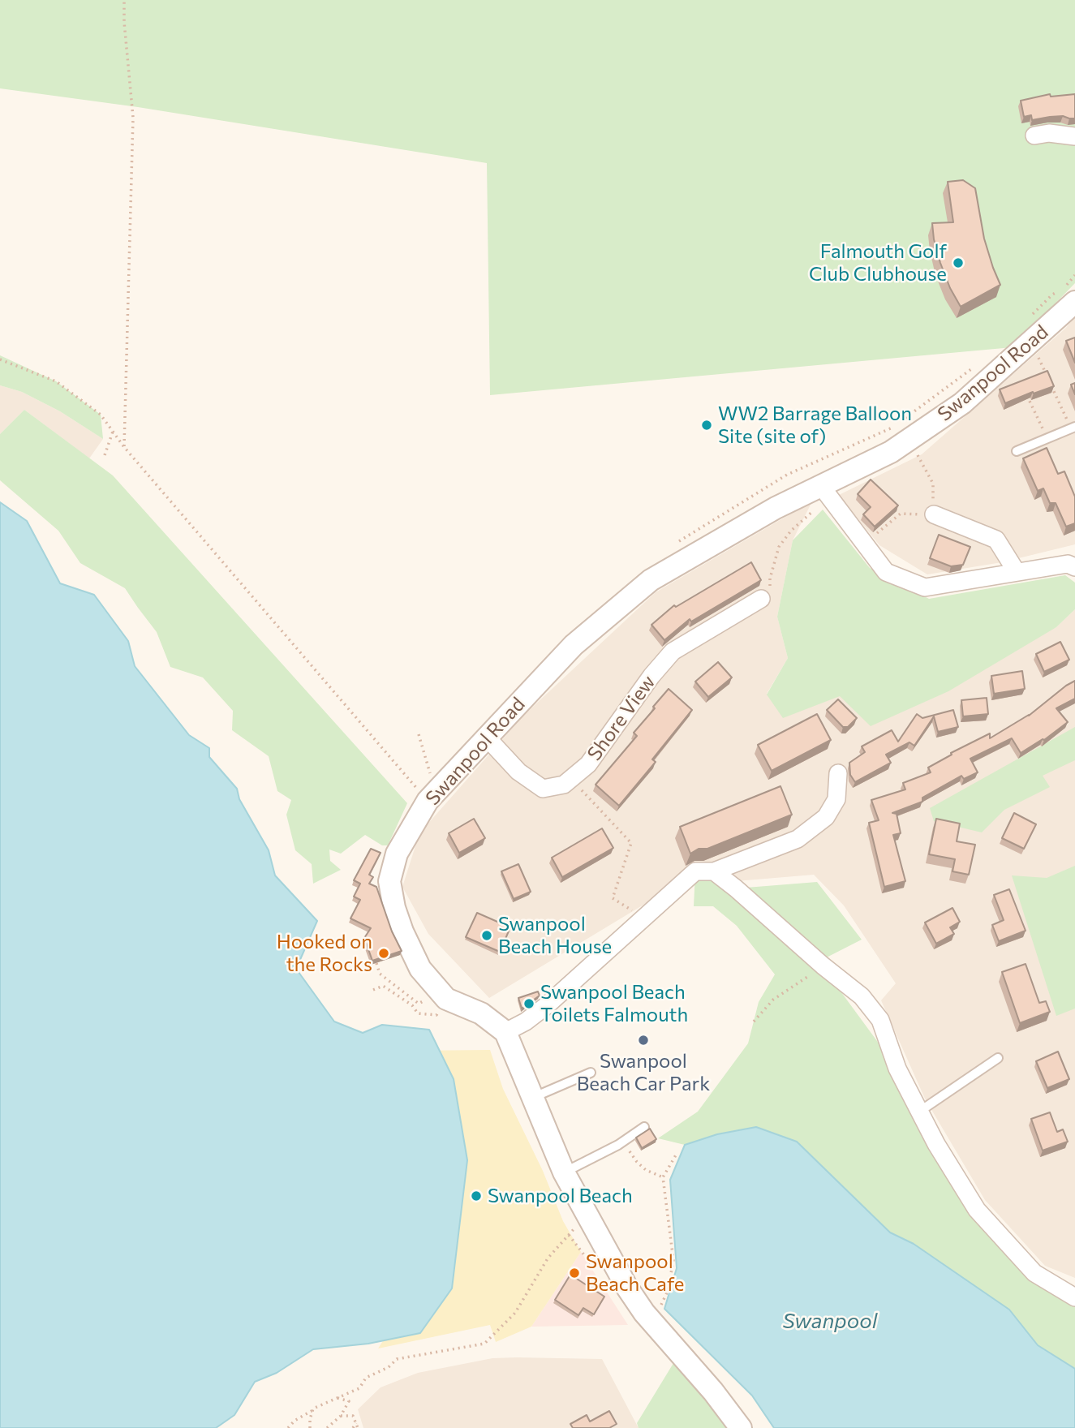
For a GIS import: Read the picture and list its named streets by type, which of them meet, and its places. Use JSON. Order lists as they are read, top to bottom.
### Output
{
  "streets": {
    "street": ["Swanpool Road", "Shore View"]
  },
  "crossings": [
    ["Swanpool Road", "Shore View"]
  ],
  "water": ["Swanpool"],
  "places": [
    "Falmouth Golf Club Clubhouse",
    "WW2 Barrage Balloon Site (site of)",
    "Swanpool Beach House",
    "Hooked on the Rocks",
    "Swanpool Beach Toilets Falmouth",
    "Swanpool Beach Car Park",
    "Swanpool Beach",
    "Swanpool Beach Cafe"
  ]
}
